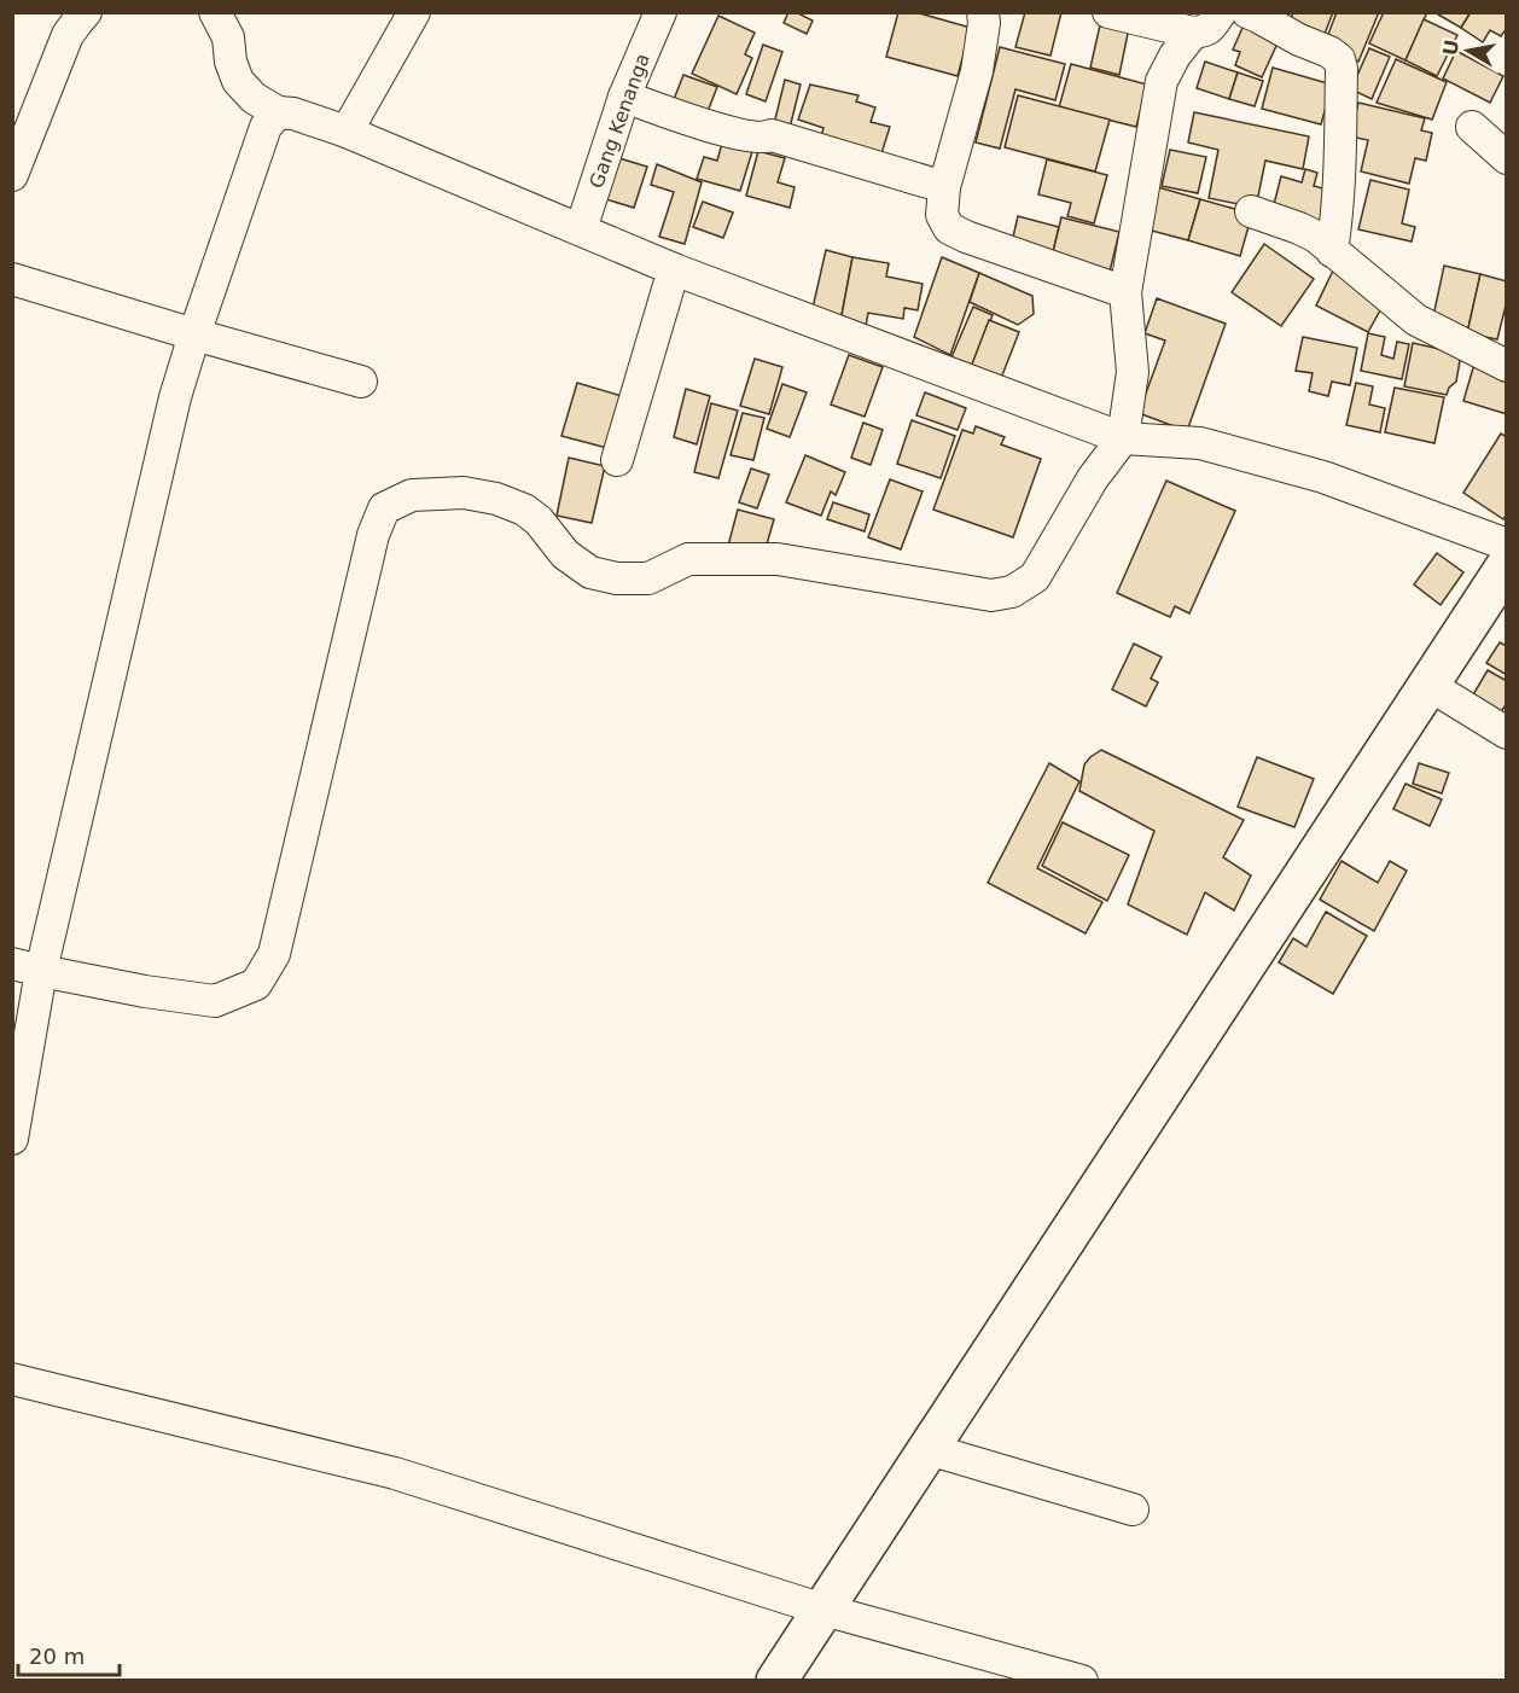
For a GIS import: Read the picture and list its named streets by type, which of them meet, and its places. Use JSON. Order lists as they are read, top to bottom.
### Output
{
  "streets": {
    "street": ["Gang Kenanga"]
  },
  "scale_bar": "20 m",
  "north": "left"
}
